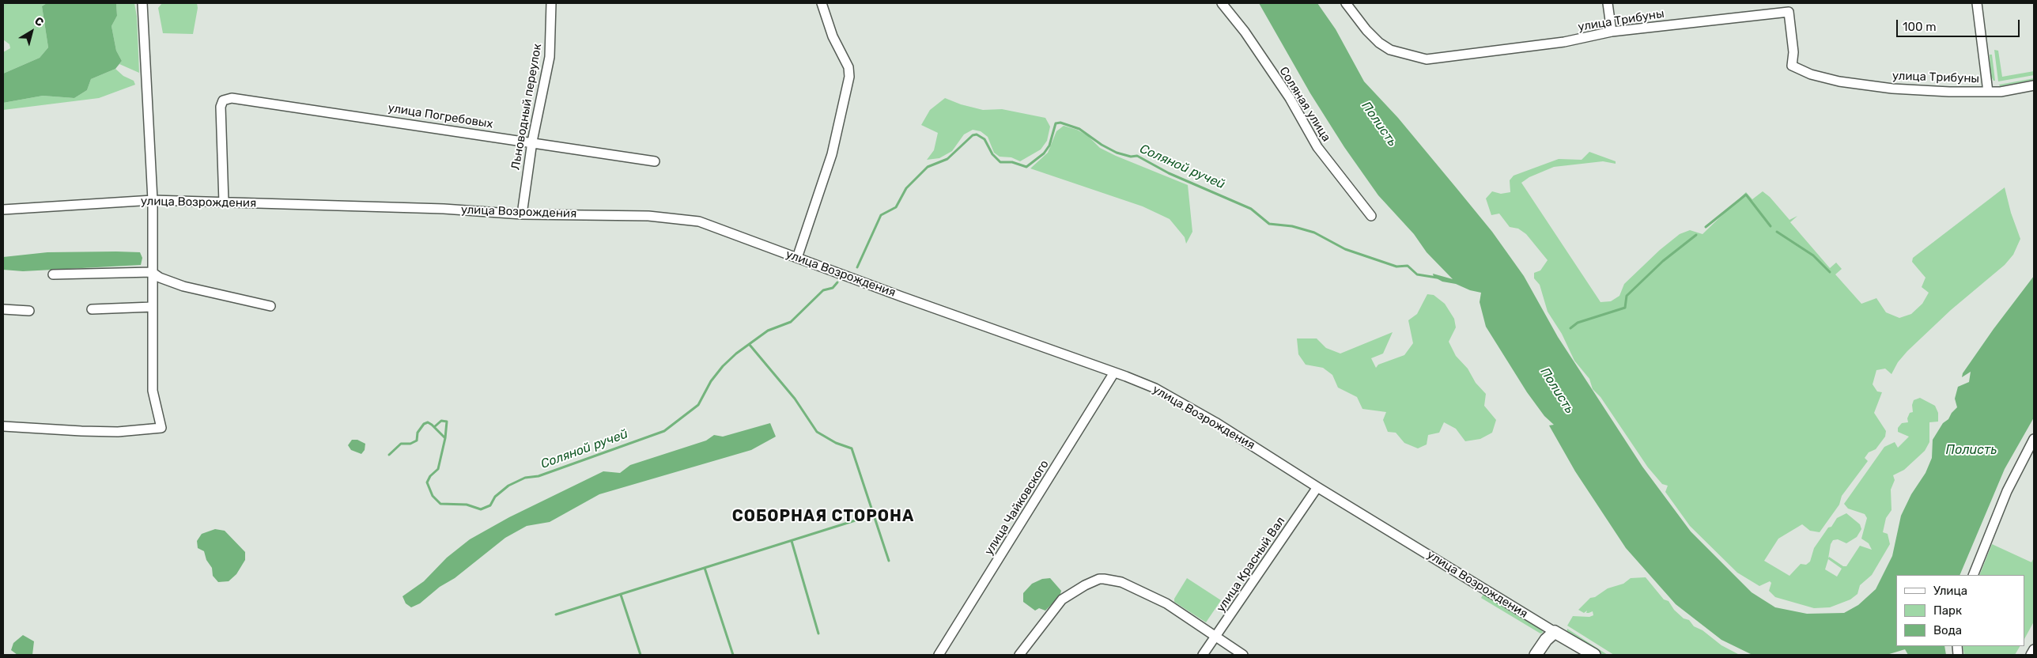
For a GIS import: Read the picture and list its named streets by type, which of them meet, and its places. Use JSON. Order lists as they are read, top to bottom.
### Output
{
  "streets": {
    "street": [
      "улица Трибуны",
      "Соляная улица",
      "Льноводный переулок",
      "улица Погребовых",
      "улица Возрождения",
      "улица Чайковского",
      "улица Красный Вал"
    ]
  },
  "crossings": [
    ["Льноводный переулок", "улица Погребовых"],
    ["Льноводный переулок", "улица Возрождения"],
    ["улица Погребовых", "улица Возрождения"],
    ["улица Возрождения", "улица Чайковского"],
    ["улица Возрождения", "улица Красный Вал"]
  ],
  "districts": ["СОБОРНАЯ СТОРОНА"],
  "water": ["Полисть", "Соляной ручей"],
  "legend": ["Улица", "Парк", "Вода"],
  "scale_bar": "100 m",
  "north": "top right"
}
